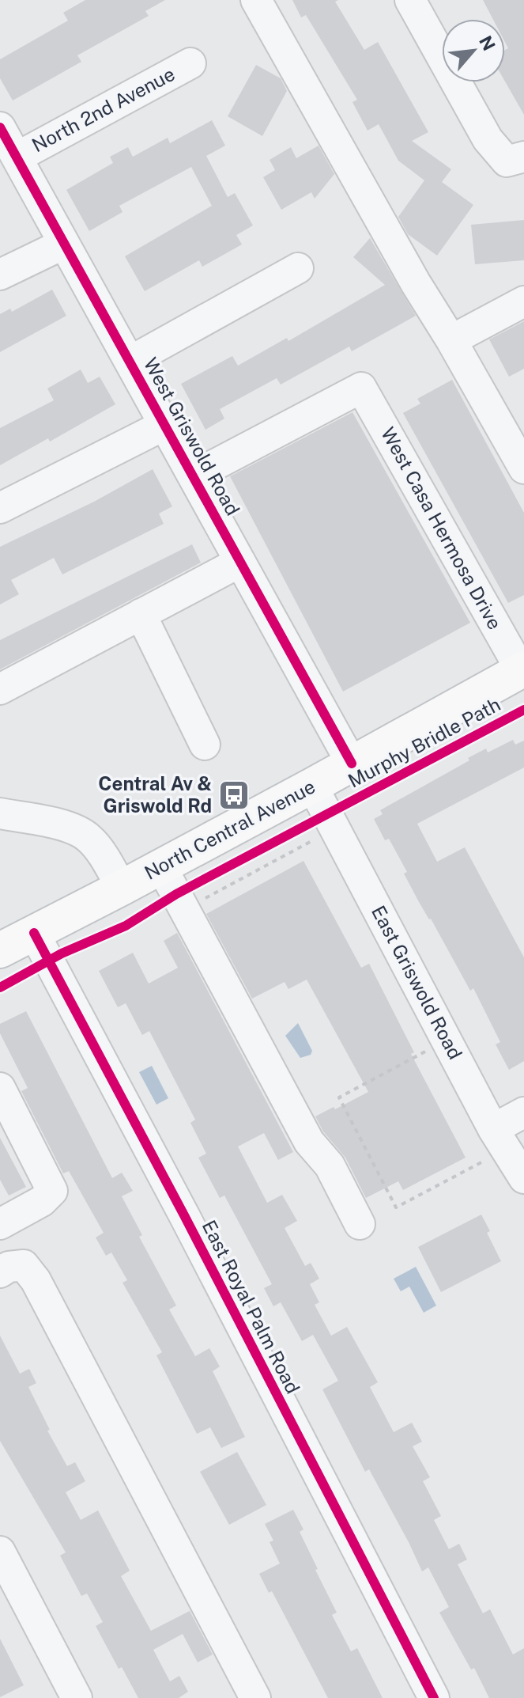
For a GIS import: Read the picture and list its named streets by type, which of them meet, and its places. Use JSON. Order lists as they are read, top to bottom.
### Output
{
  "streets": {
    "main road": ["North Central Avenue"],
    "street": [
      "North 2nd Avenue",
      "West Griswold Road",
      "West Casa Hermosa Drive",
      "East Griswold Road",
      "East Royal Palm Road"
    ],
    "cycle path": ["Murphy Bridle Path"]
  },
  "crossings": [
    ["North 2nd Avenue", "West Griswold Road"],
    ["West Griswold Road", "West Casa Hermosa Drive"],
    ["West Griswold Road", "North Central Avenue"],
    ["West Casa Hermosa Drive", "North Central Avenue"],
    ["North Central Avenue", "East Griswold Road"],
    ["North Central Avenue", "East Royal Palm Road"]
  ],
  "places": {
    "bus stop": ["Central Av & Griswold Rd"]
  },
  "north": "top right"
}
